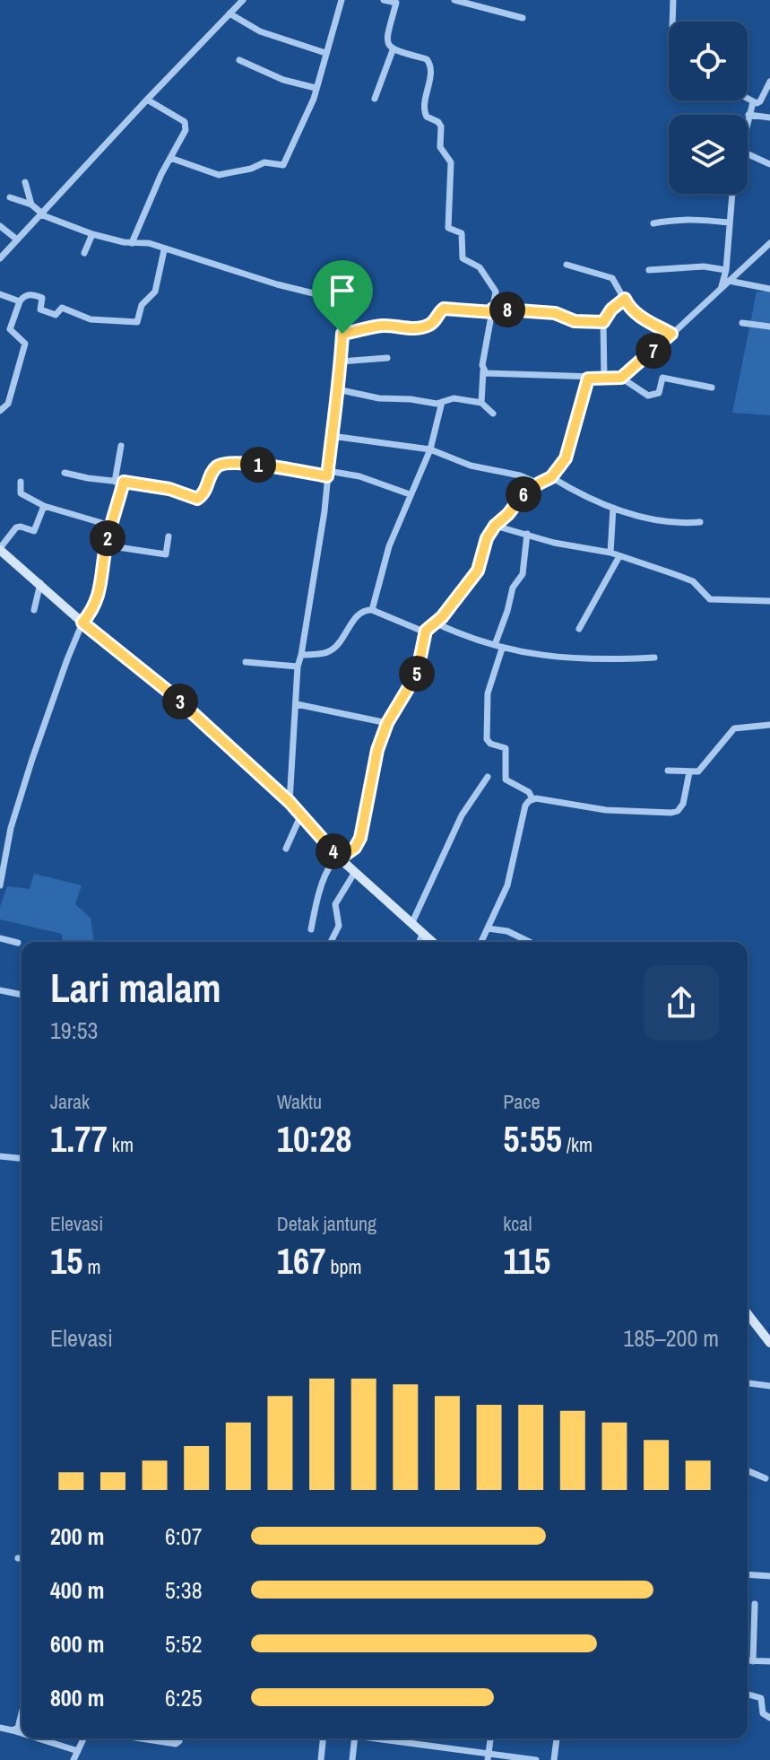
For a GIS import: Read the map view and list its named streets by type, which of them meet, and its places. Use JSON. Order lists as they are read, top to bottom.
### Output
{
  "page": {
    "pins": [
      "8",
      "7",
      "1",
      "6",
      "2",
      "5",
      "3",
      "4"
    ],
    "heading": ["Lari malam", "19:53"],
    "stats": [
      ["Jarak", "1.77 km"],
      ["Waktu", "10:28"],
      ["Pace", "5:55 /km"],
      ["Elevasi", "15 m"],
      ["Detak jantung", "167 bpm"],
      ["kcal", "115"]
    ],
    "chart": ["Elevasi", "185–200 m"],
    "list": [
      {
        "name": "200 m",
        "note": "6:07"
      },
      {
        "name": "400 m",
        "note": "5:38"
      },
      {
        "name": "600 m",
        "note": "5:52"
      },
      {
        "name": "800 m",
        "note": "6:25"
      }
    ]
  }
}
